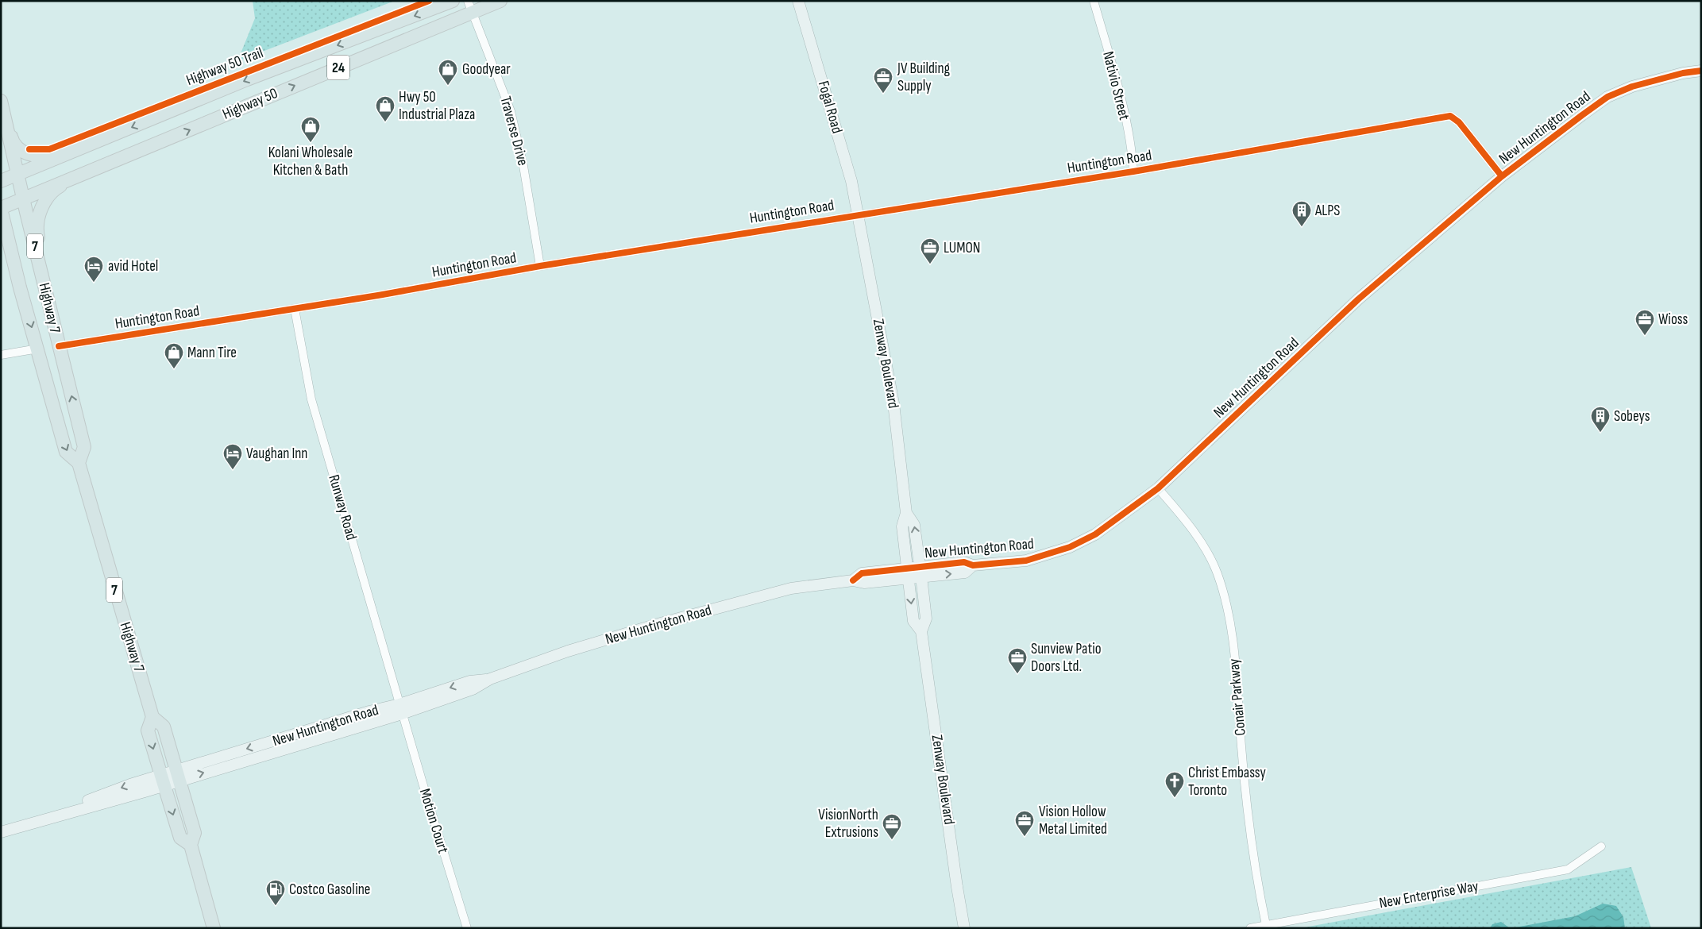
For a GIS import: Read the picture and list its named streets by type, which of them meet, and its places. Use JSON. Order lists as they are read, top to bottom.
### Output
{
  "streets": {
    "main road": [
      "24",
      "Highway 50",
      "7",
      "Highway 7"
    ],
    "street": [
      "Nativio Street",
      "Fogal Road",
      "New Huntington Road",
      "Traverse Drive",
      "Huntington Road",
      "Zenway Boulevard",
      "Runway Road",
      "Conair Parkway",
      "Motion Court",
      "New Enterprise Way"
    ],
    "cycle path": ["Highway 50 Trail"]
  },
  "crossings": [
    ["Nativio Street", "Huntington Road"],
    ["Highway 50", "Traverse Drive"],
    ["Highway 50", "Highway 7"],
    ["Fogal Road", "Huntington Road"],
    ["Fogal Road", "Zenway Boulevard"],
    ["New Huntington Road", "Huntington Road"],
    ["New Huntington Road", "Highway 7"],
    ["New Huntington Road", "Zenway Boulevard"],
    ["New Huntington Road", "Runway Road"],
    ["New Huntington Road", "Conair Parkway"],
    ["New Huntington Road", "Motion Court"],
    ["Traverse Drive", "Huntington Road"],
    ["Huntington Road", "Highway 7"],
    ["Huntington Road", "Zenway Boulevard"],
    ["Huntington Road", "Runway Road"],
    ["Runway Road", "Motion Court"],
    ["Conair Parkway", "New Enterprise Way"]
  ],
  "places": {
    "shop": [
      "Goodyear",
      "Hwy 50 Industrial Plaza",
      "Kolani Wholesale Kitchen & Bath",
      "Mann Tire"
    ],
    "office": [
      "JV Building Supply",
      "LUMON",
      "Wioss",
      "Sunview Patio Doors Ltd.",
      "Vision Hollow Metal Limited",
      "VisionNorth Extrusions"
    ],
    "building": ["ALPS", "Sobeys"],
    "hotel": ["avid Hotel", "Vaughan Inn"],
    "church": ["Christ Embassy Toronto"],
    "fuel station": ["Costco Gasoline"]
  }
}
